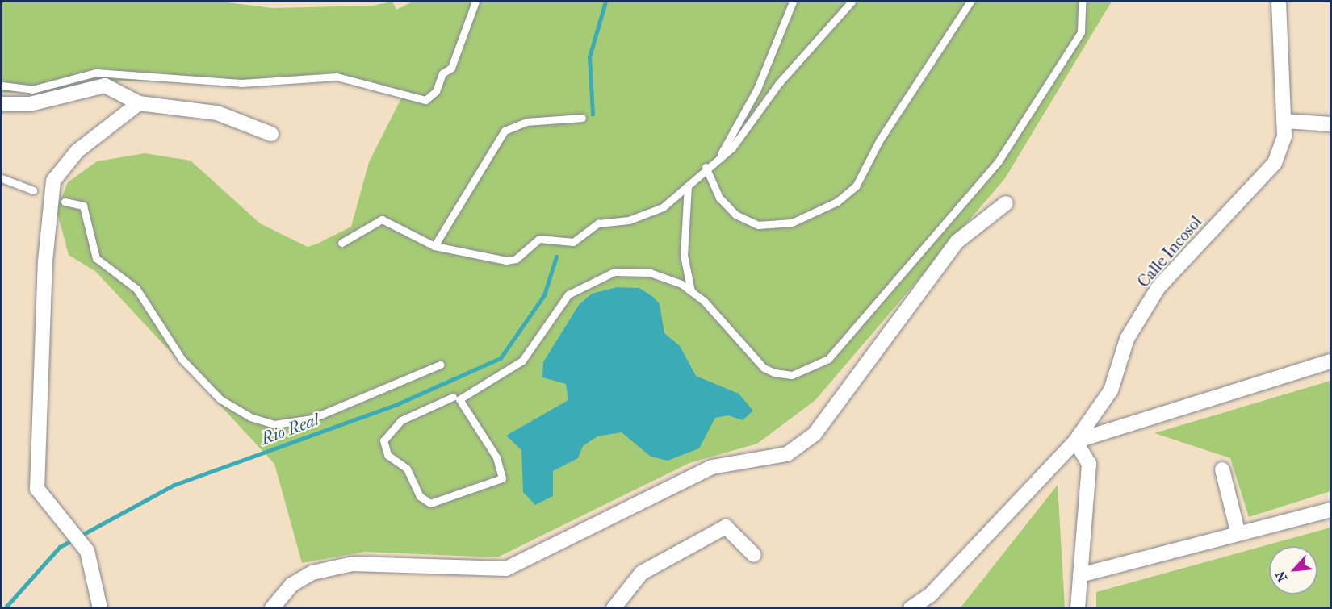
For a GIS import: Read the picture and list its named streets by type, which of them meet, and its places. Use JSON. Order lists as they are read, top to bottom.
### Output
{
  "streets": {
    "street": ["Calle Incosol"]
  },
  "water": ["Rio Real"],
  "north": "bottom left"
}
